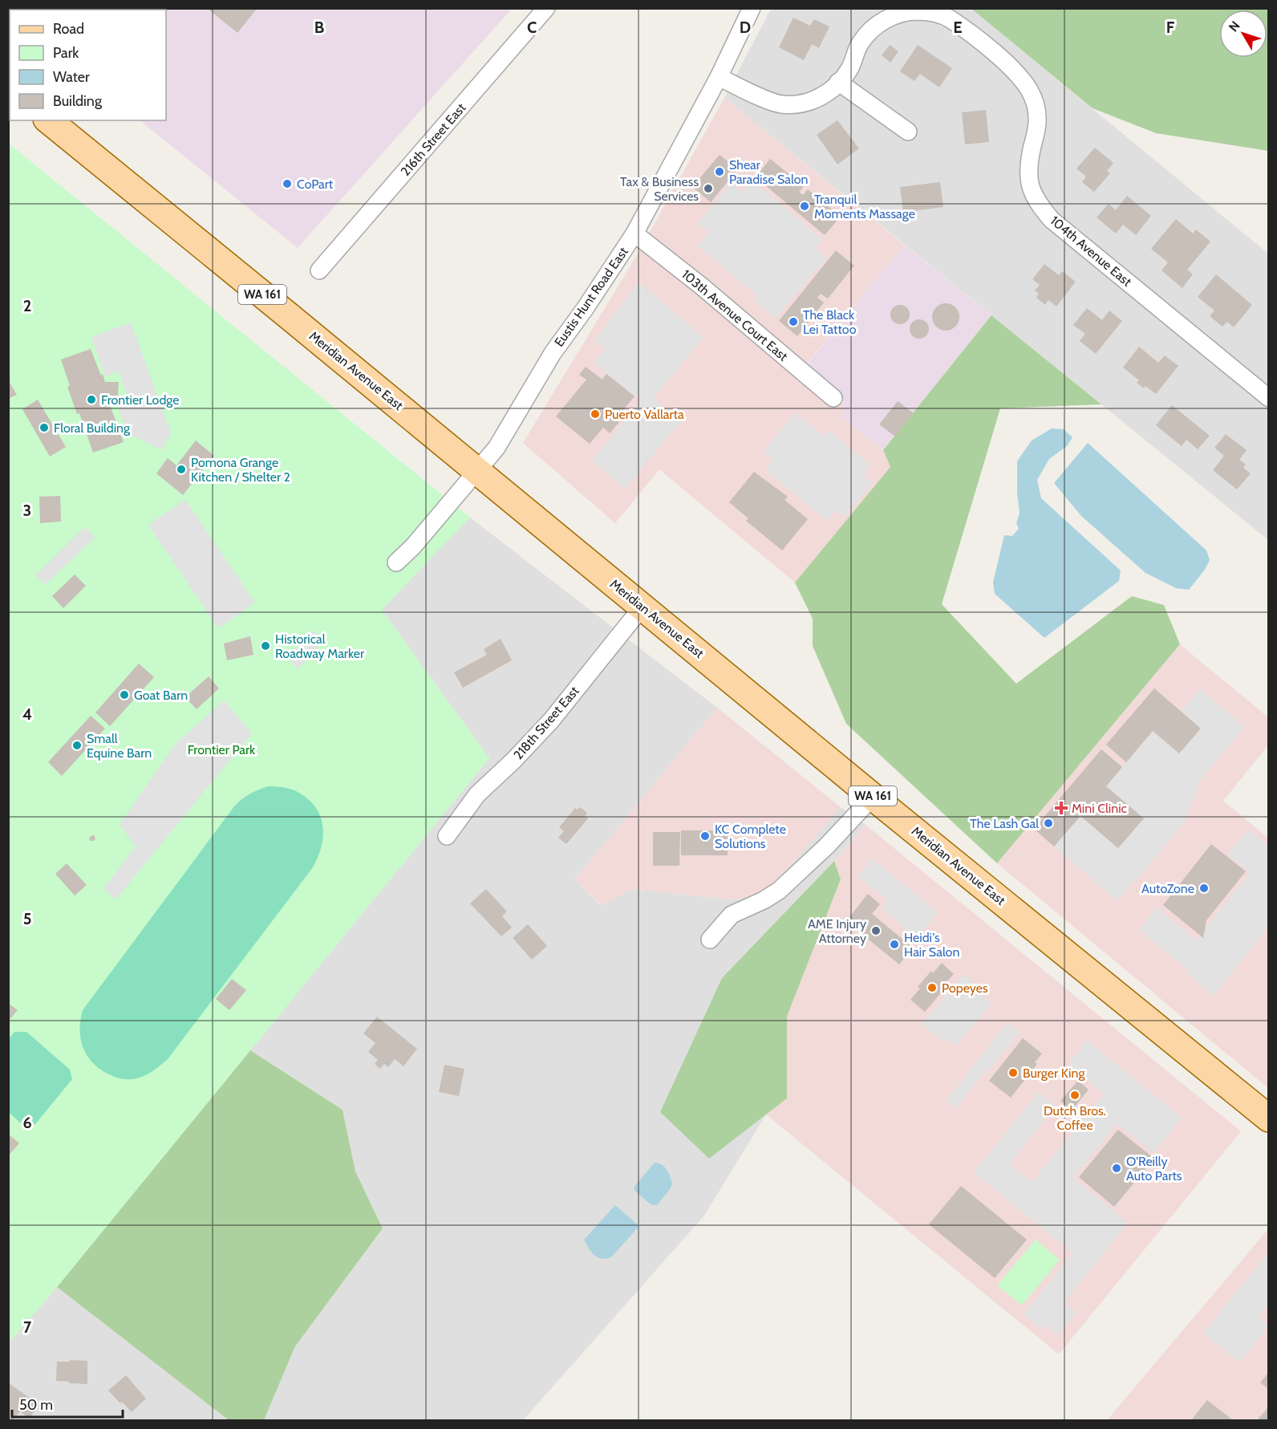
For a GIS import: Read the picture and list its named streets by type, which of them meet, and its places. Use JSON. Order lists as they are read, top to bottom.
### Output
{
  "streets": {
    "main road": ["WA 161", "Meridian Avenue East"],
    "street": [
      "216th Street East",
      "104th Avenue East",
      "Eustis Hunt Road East",
      "103th Avenue Court East",
      "218th Street East"
    ]
  },
  "crossings": [
    ["104th Avenue East", "Eustis Hunt Road East"],
    ["Eustis Hunt Road East", "103th Avenue Court East"],
    ["Eustis Hunt Road East", "Meridian Avenue East"],
    ["Meridian Avenue East", "218th Street East"]
  ],
  "parks": ["Frontier Park"],
  "places": {
    "other": [
      "Shear Paradise Salon",
      "CoPart",
      "Tax & Business Services",
      "Tranquil Moments Massage",
      "The Black Lei Tattoo",
      "Frontier Lodge",
      "Puerto Vallarta",
      "Floral Building",
      "Pomona Grange Kitchen / Shelter 2",
      "Historical Roadway Marker",
      "Goat Barn",
      "Small Equine Barn",
      "The Lash Gal",
      "KC Complete Solutions",
      "AutoZone",
      "AME Injury Attorney",
      "Heidi's Hair Salon",
      "Popeyes",
      "Burger King",
      "Dutch Bros. Coffee",
      "O'Reilly Auto Parts"
    ],
    "health": ["Mini Clinic"]
  },
  "legend": [
    "Road",
    "Park",
    "Water",
    "Building"
  ],
  "scale_bar": "50 m",
  "north": "top left",
  "grid": {
    "columns": [
      "B",
      "C",
      "D",
      "E",
      "F"
    ],
    "rows": [
      "2",
      "3",
      "4",
      "5",
      "6",
      "7"
    ]
  }
}
